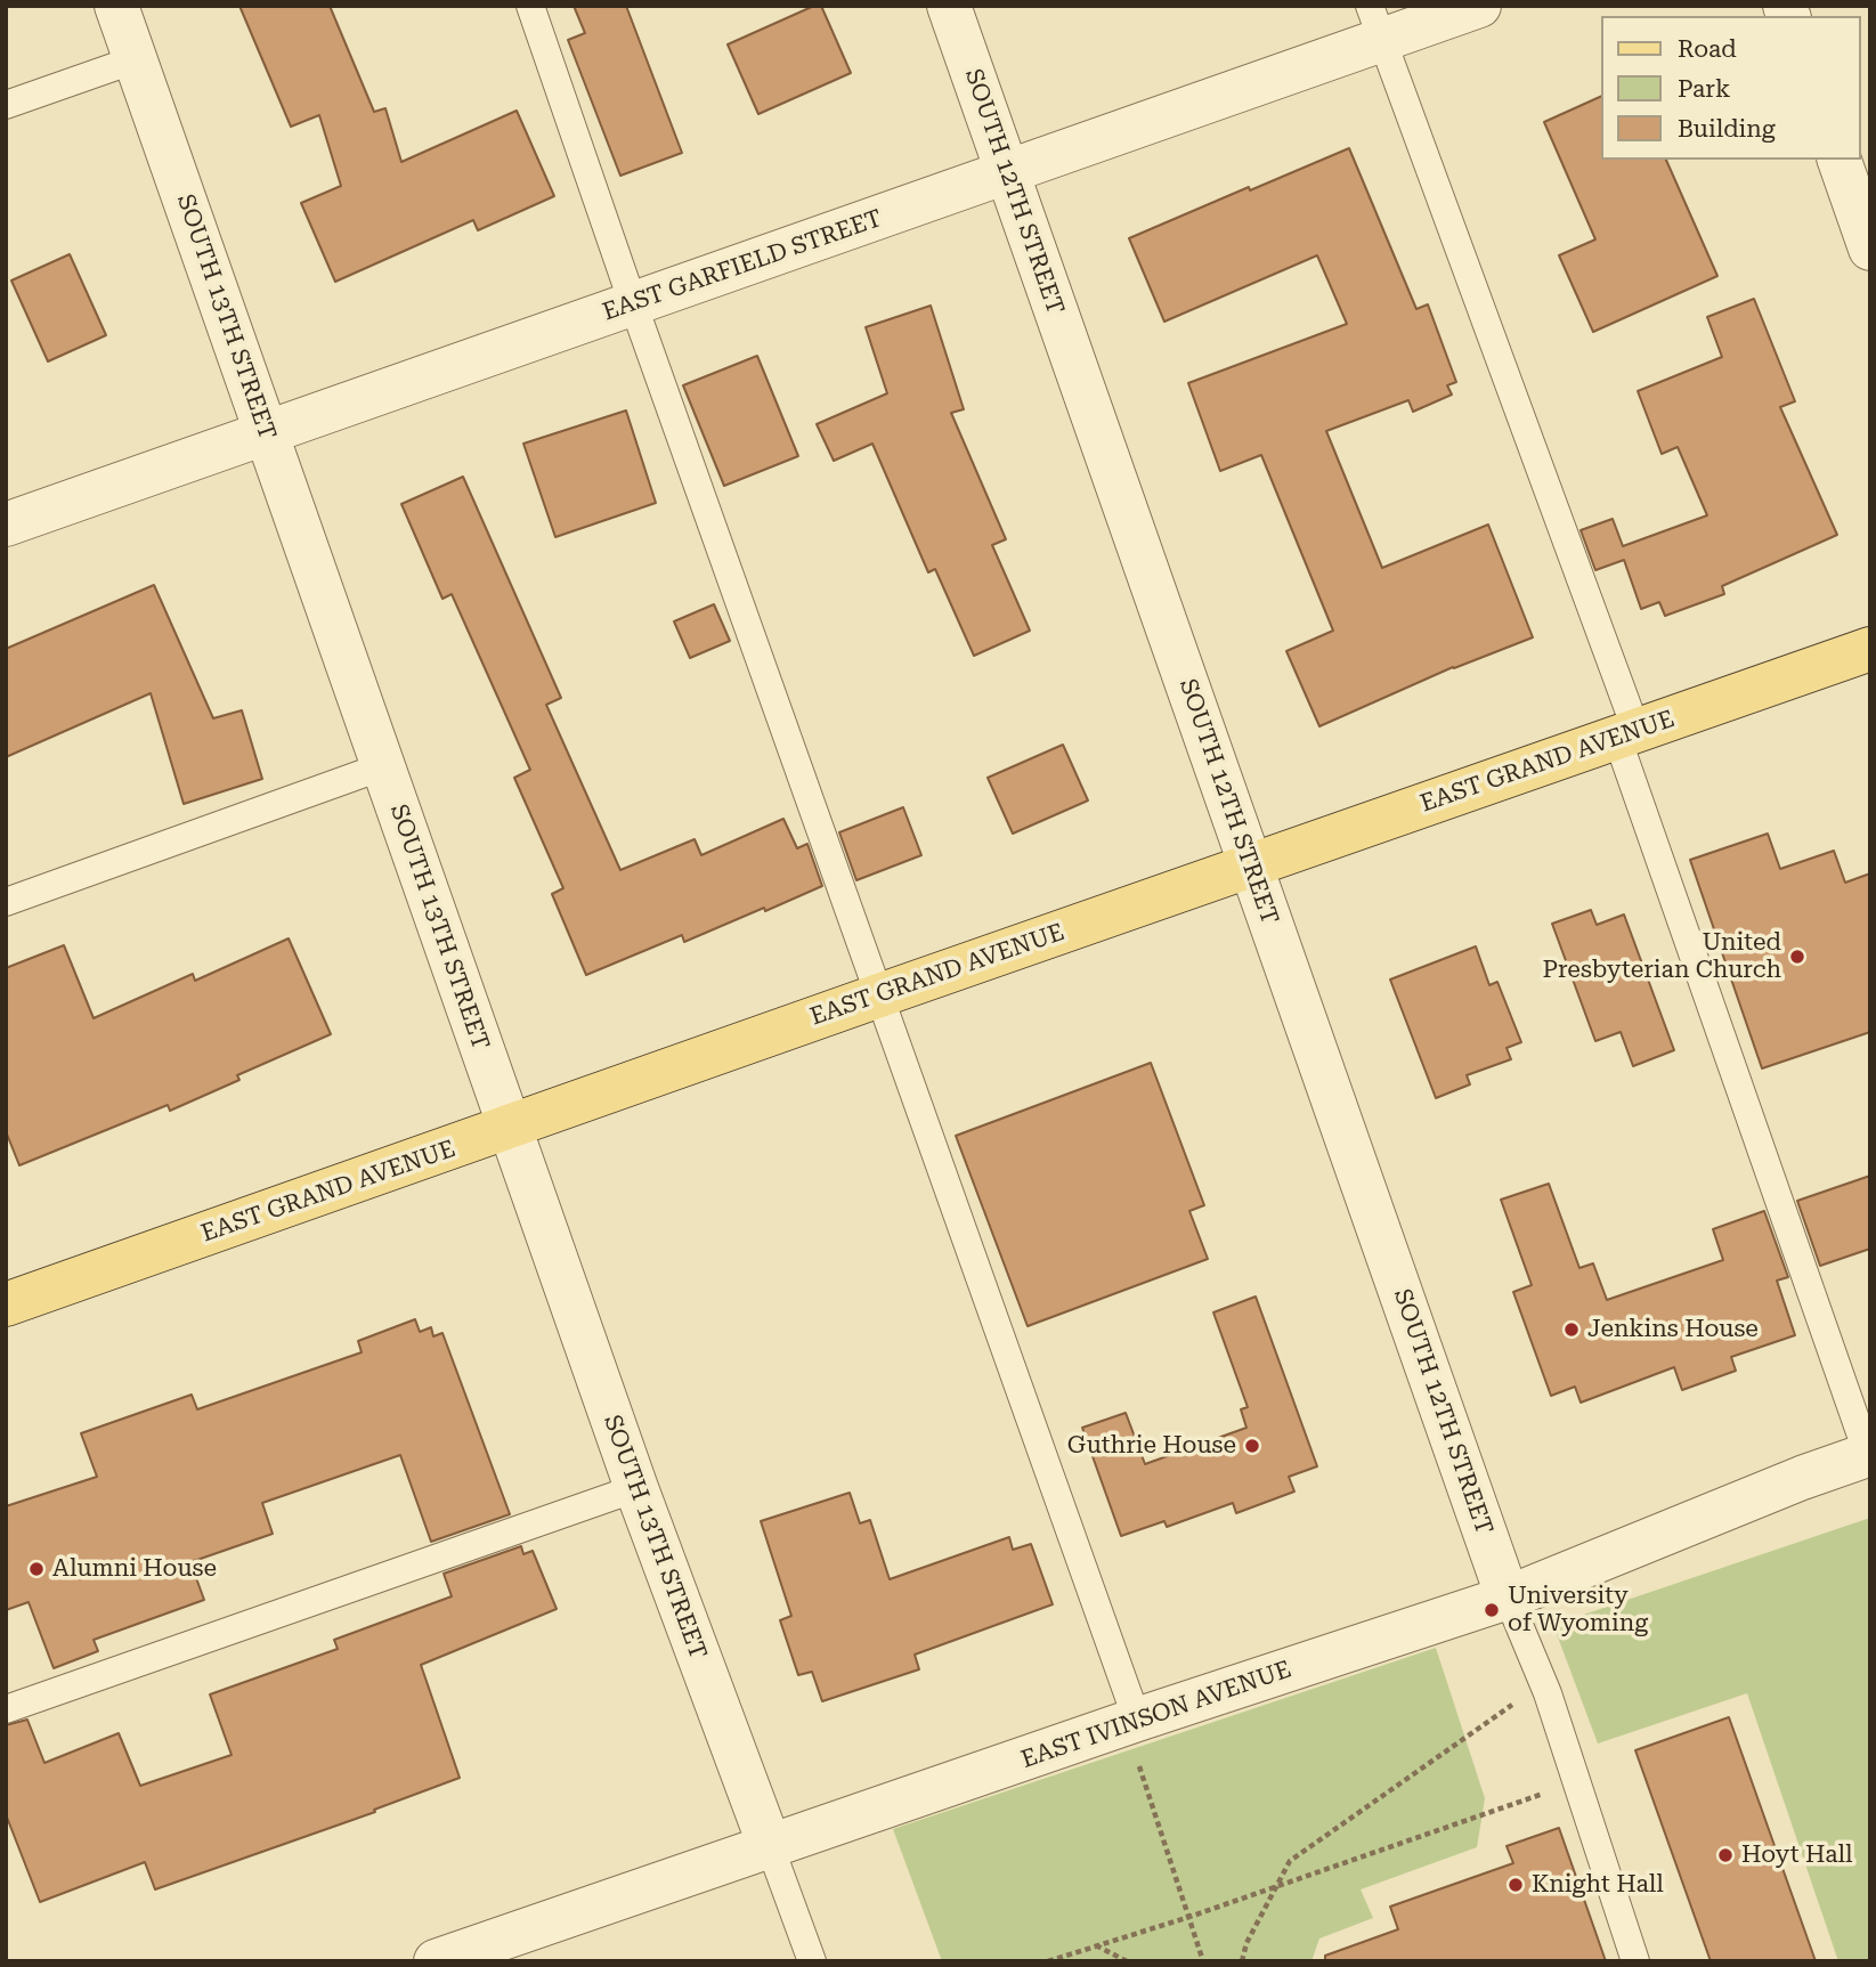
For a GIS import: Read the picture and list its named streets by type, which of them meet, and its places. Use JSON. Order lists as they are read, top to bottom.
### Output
{
  "streets": {
    "main road": ["EAST GRAND AVENUE"],
    "street": [
      "SOUTH 12TH STREET",
      "EAST GARFIELD STREET",
      "SOUTH 13TH STREET",
      "EAST IVINSON AVENUE"
    ]
  },
  "crossings": [
    ["SOUTH 12TH STREET", "EAST GARFIELD STREET"],
    ["SOUTH 12TH STREET", "EAST GRAND AVENUE"],
    ["SOUTH 12TH STREET", "EAST IVINSON AVENUE"],
    ["EAST GARFIELD STREET", "SOUTH 13TH STREET"],
    ["SOUTH 13TH STREET", "EAST GRAND AVENUE"],
    ["SOUTH 13TH STREET", "EAST IVINSON AVENUE"]
  ],
  "places": [
    "United Presbyterian Church",
    "Jenkins House",
    "Guthrie House",
    "Alumni House",
    "University of Wyoming",
    "Hoyt Hall",
    "Knight Hall"
  ],
  "legend": ["Road", "Park", "Building"]
}
